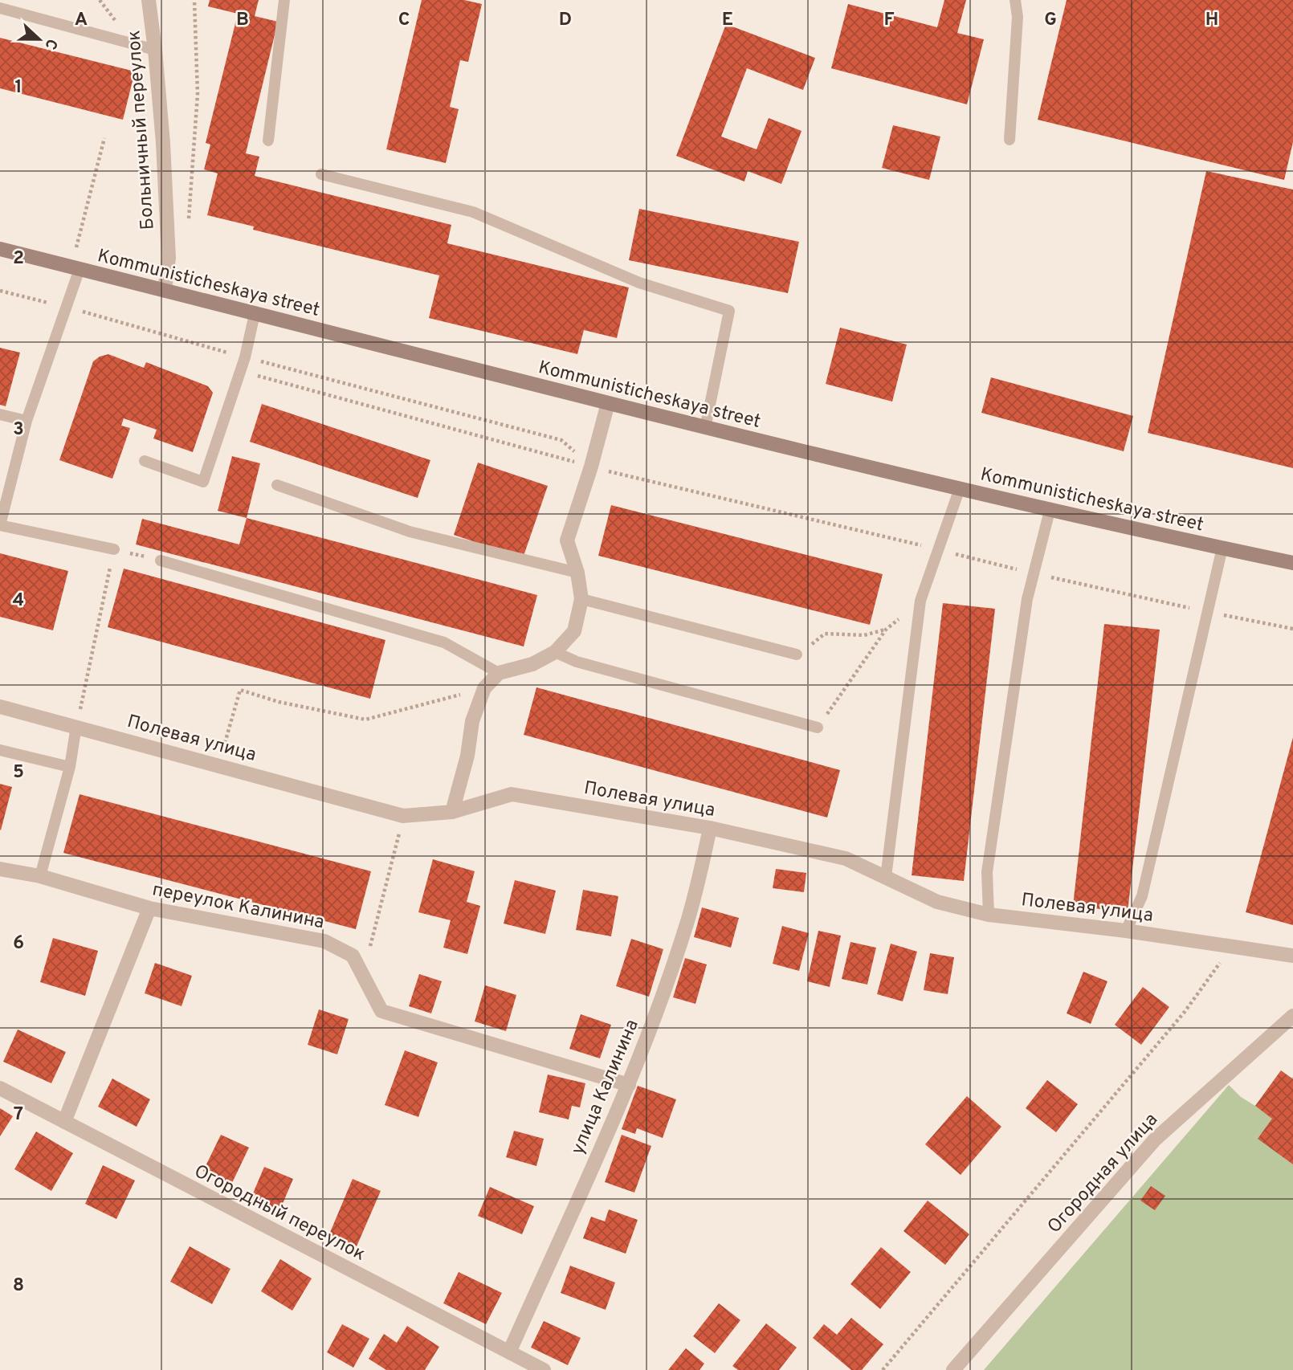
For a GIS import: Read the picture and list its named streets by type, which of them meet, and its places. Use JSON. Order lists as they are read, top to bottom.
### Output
{
  "streets": {
    "main road": ["Kommunisticheskaya street"],
    "street": [
      "Больничный переулок",
      "Полевая улица",
      "переулок Калинина",
      "улица Калинина",
      "Огородная улица",
      "Огородный переулок"
    ]
  },
  "crossings": [
    ["Больничный переулок", "Kommunisticheskaya street"],
    ["Полевая улица", "улица Калинина"],
    ["улица Калинина", "Огородный переулок"]
  ],
  "north": "right",
  "grid": {
    "columns": [
      "A",
      "B",
      "C",
      "D",
      "E",
      "F",
      "G",
      "H"
    ],
    "rows": [
      "1",
      "2",
      "3",
      "4",
      "5",
      "6",
      "7",
      "8"
    ]
  }
}
